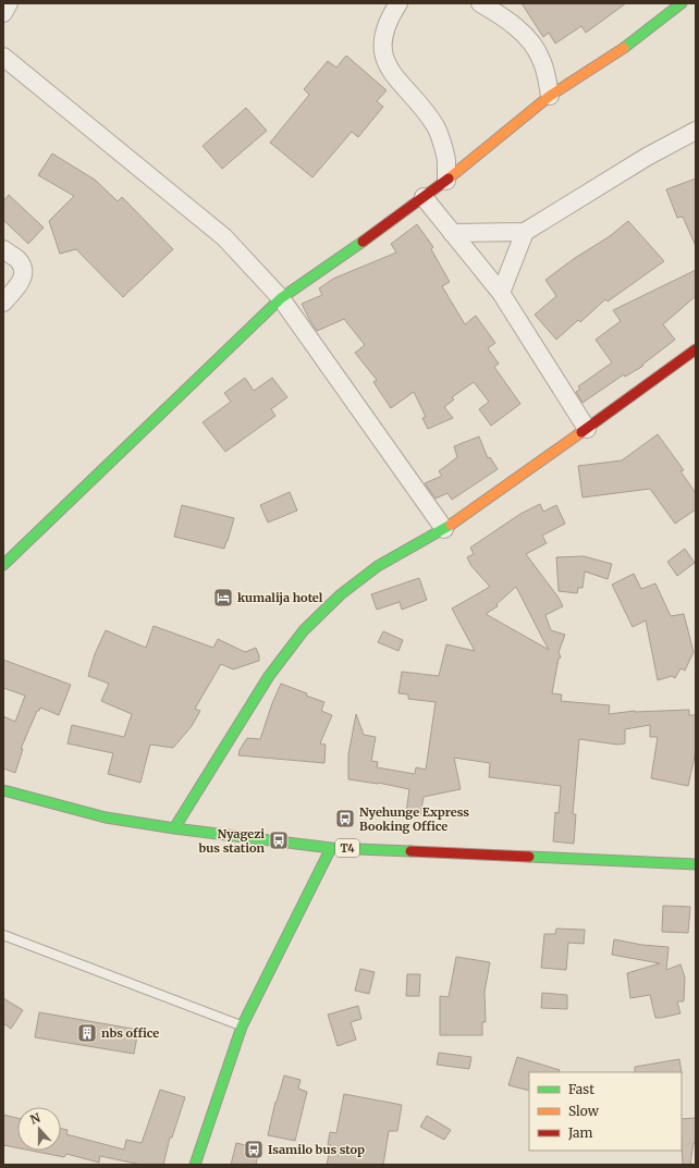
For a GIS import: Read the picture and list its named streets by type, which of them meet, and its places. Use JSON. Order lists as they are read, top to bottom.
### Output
{
  "streets": {
    "main road": ["T4"]
  },
  "places": {
    "hotel": ["kumalija hotel"],
    "bus stop": ["Nyehunge Express Booking Office", "Nyagezi bus station", "Isamilo bus stop"],
    "building": ["nbs office"]
  },
  "legend": ["Fast", "Slow", "Jam"],
  "north": "top"
}
